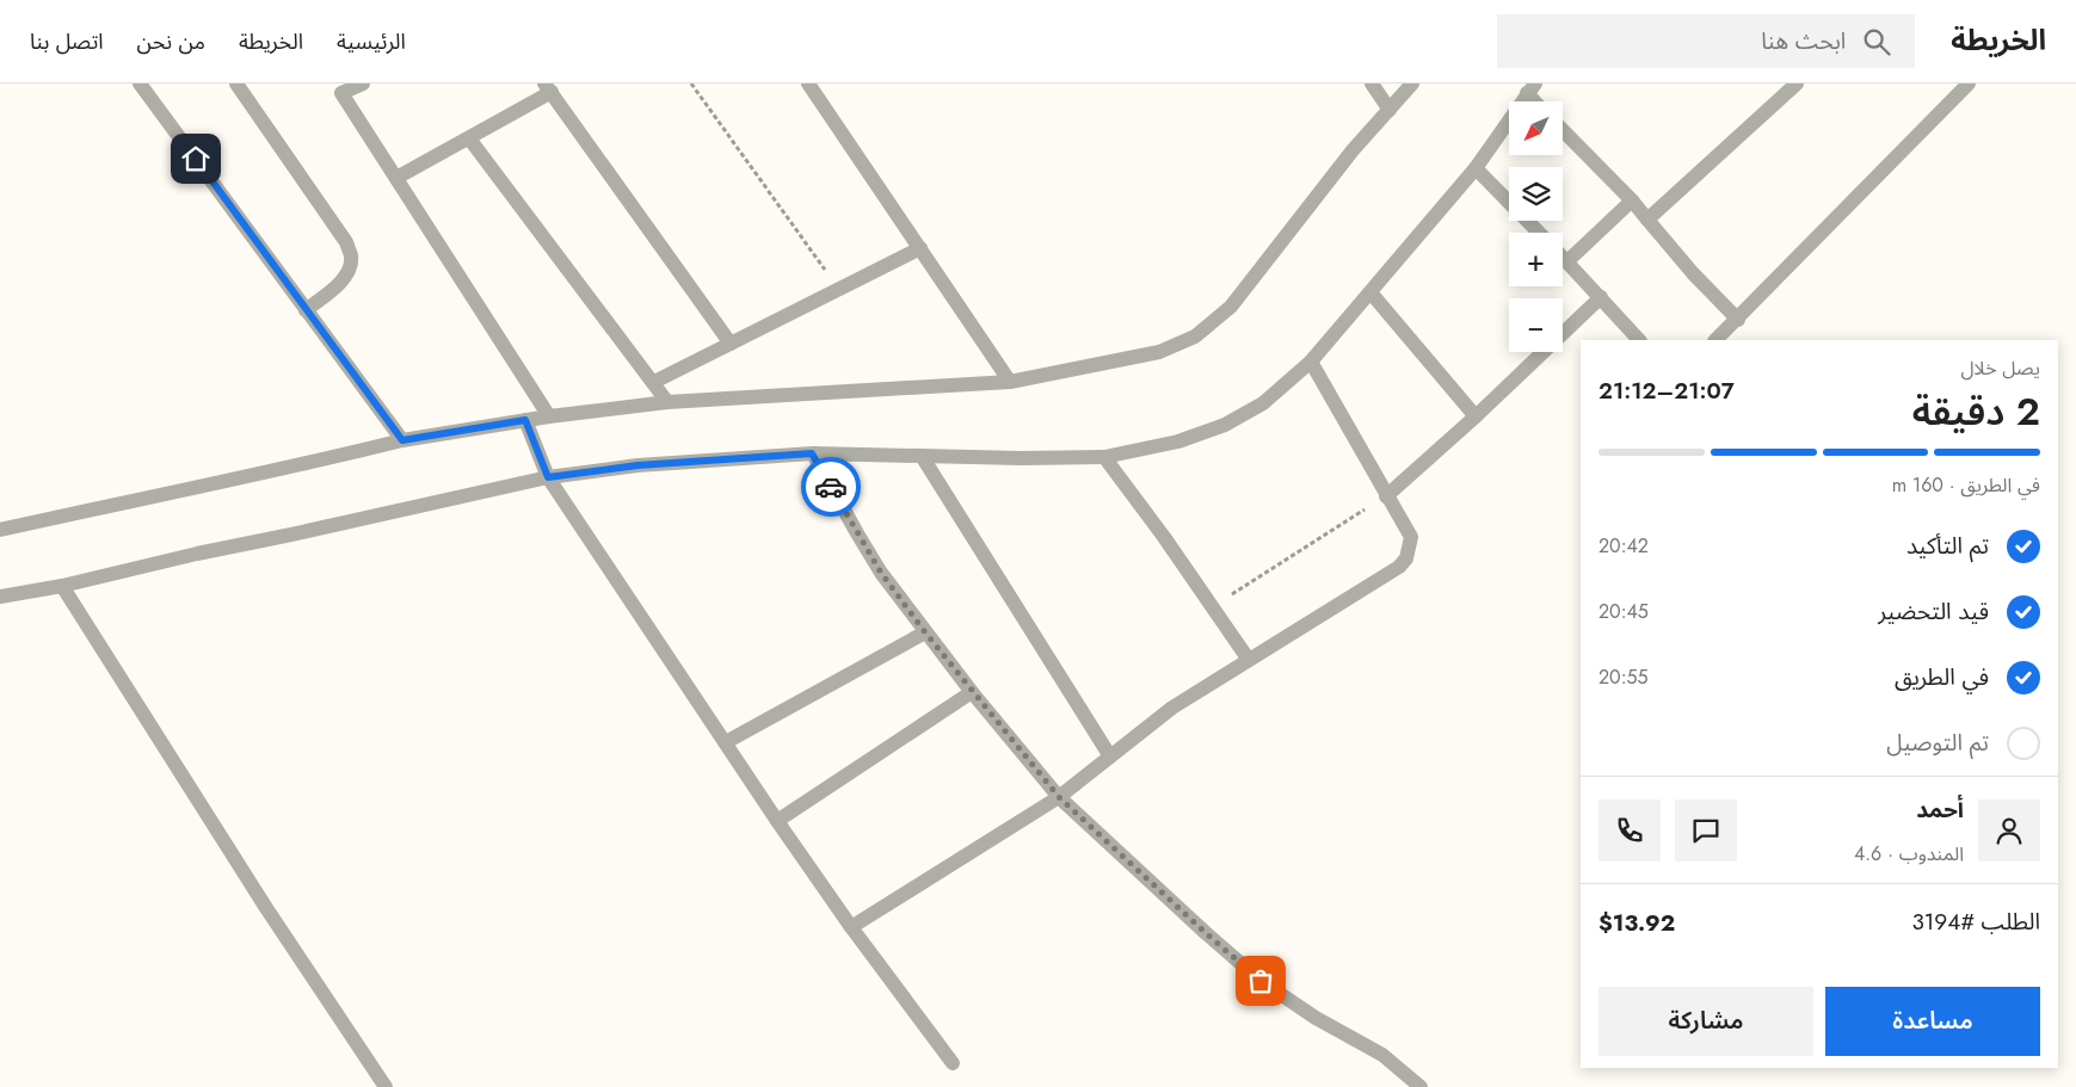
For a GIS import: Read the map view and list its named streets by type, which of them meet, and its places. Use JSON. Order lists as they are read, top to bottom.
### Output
{
  "north": "bottom left",
  "page": {
    "header": "الخريطة",
    "search": "ابحث هنا",
    "nav": [
      "الرئيسية",
      "الخريطة",
      "من نحن",
      "اتصل بنا"
    ],
    "map_buttons": ["+", "−"],
    "heading": ["2 دقيقة", "يصل خلال", "21:07–21:12"],
    "panel": [
      "أحمد",
      "المندوب · 4.6",
      "الطلب #3194",
      "$13.92"
    ],
    "bar": "في الطريق · 160 m",
    "list": [
      ["تم التأكيد", "20:42"],
      ["قيد التحضير", "20:45"],
      ["في الطريق", "20:55"],
      "تم التوصيل"
    ],
    "buttons": ["مساعدة", "مشاركة"]
  }
}
